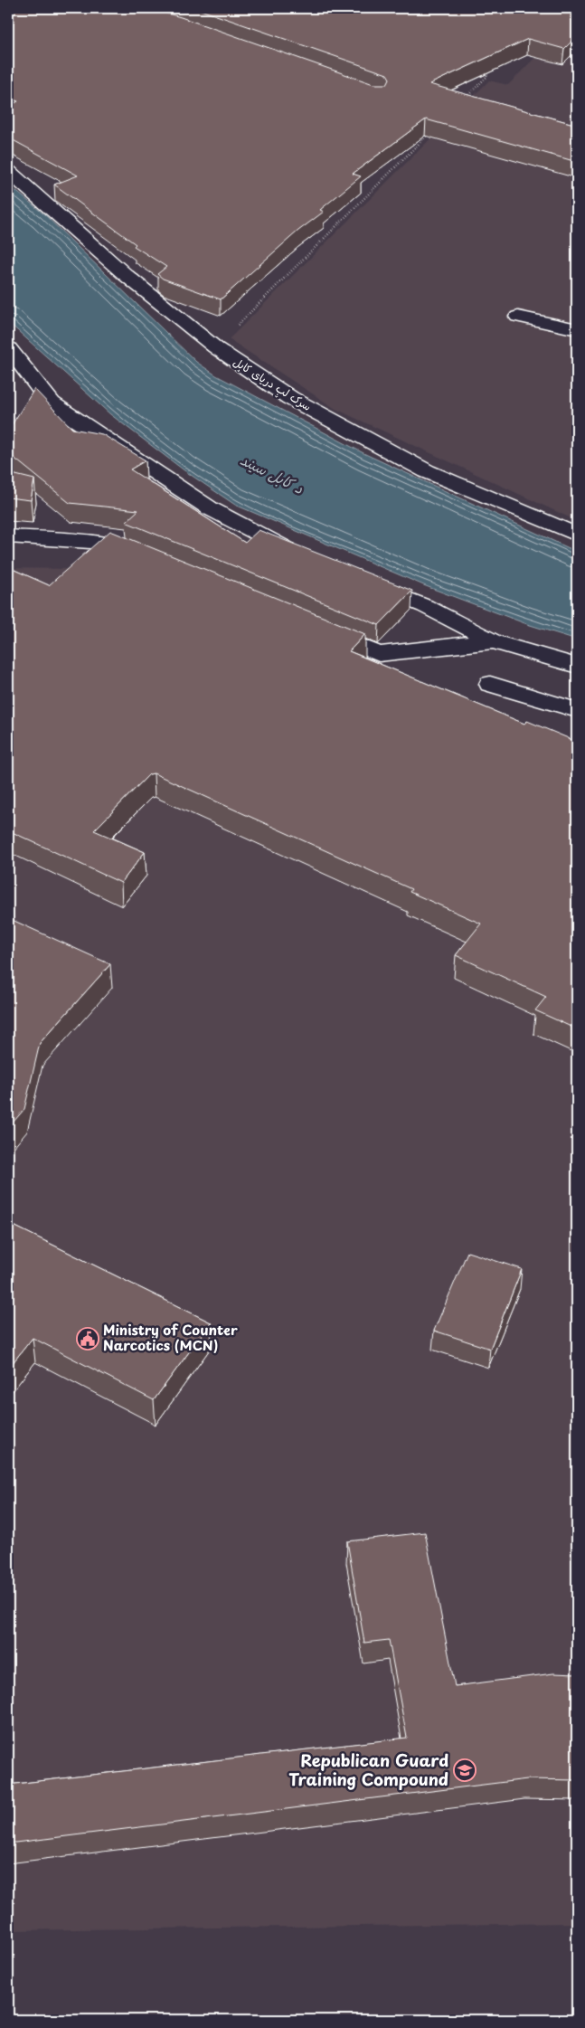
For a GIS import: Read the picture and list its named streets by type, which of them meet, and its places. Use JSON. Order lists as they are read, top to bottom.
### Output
{
  "streets": {
    "street": ["سرک لبِ دریای کابل"]
  },
  "water": ["د کابل سيند"],
  "places": {
    "public building": ["Ministry of Counter Narcotics (MCN)"],
    "school or university": ["Republican Guard Training Compound"]
  }
}
